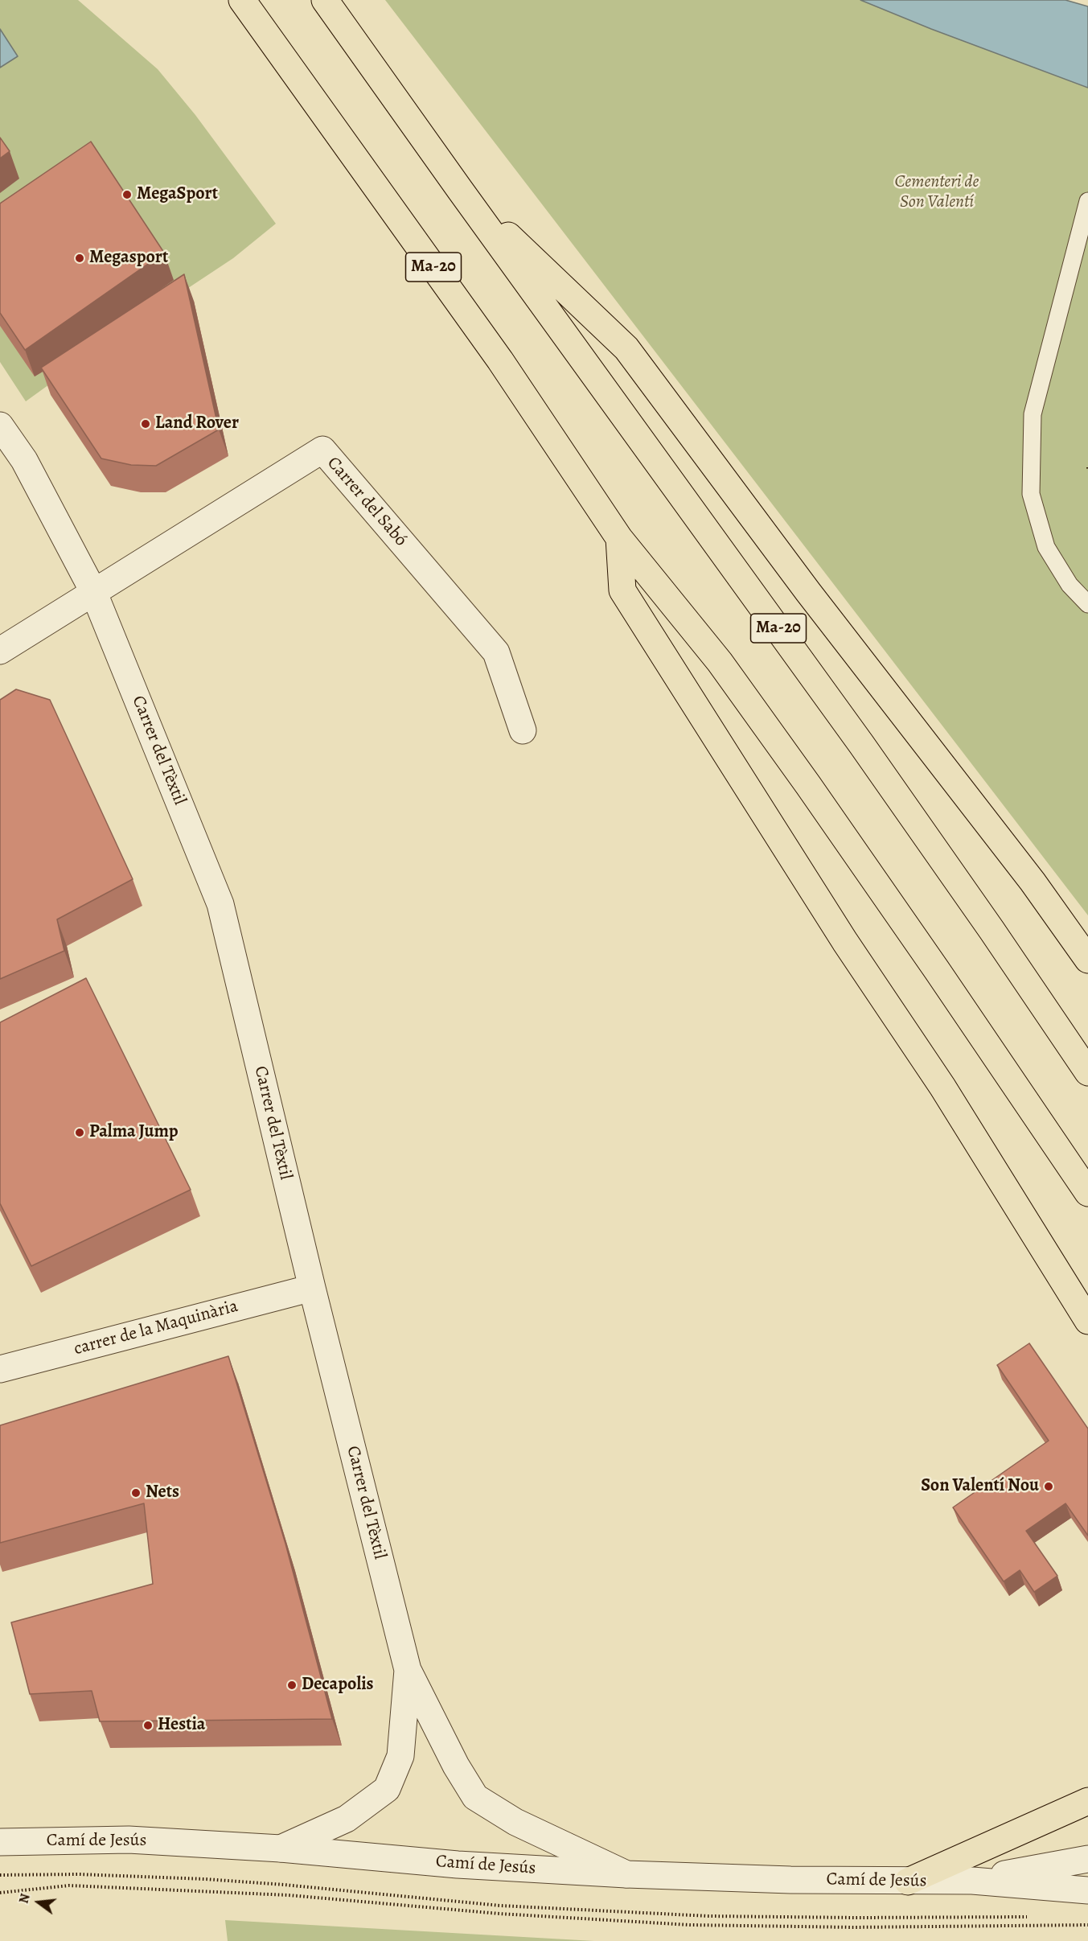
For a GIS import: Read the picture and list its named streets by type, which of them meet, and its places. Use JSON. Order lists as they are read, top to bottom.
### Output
{
  "streets": {
    "highway": ["Ma-20"],
    "street": [
      "Carrer del Sabó",
      "Carrer del Tèxtil",
      "carrer de la Maquinària",
      "Camí de Jesús"
    ]
  },
  "crossings": [
    ["Carrer del Sabó", "Carrer del Tèxtil"],
    ["Carrer del Tèxtil", "carrer de la Maquinària"]
  ],
  "parks": ["Cementeri de Son Valentí"],
  "places": [
    "MegaSport",
    "Megasport",
    "Land Rover",
    "Palma Jump",
    "Son Valentí Nou",
    "Nets",
    "Decapolis",
    "Hestia"
  ],
  "north": "left"
}
